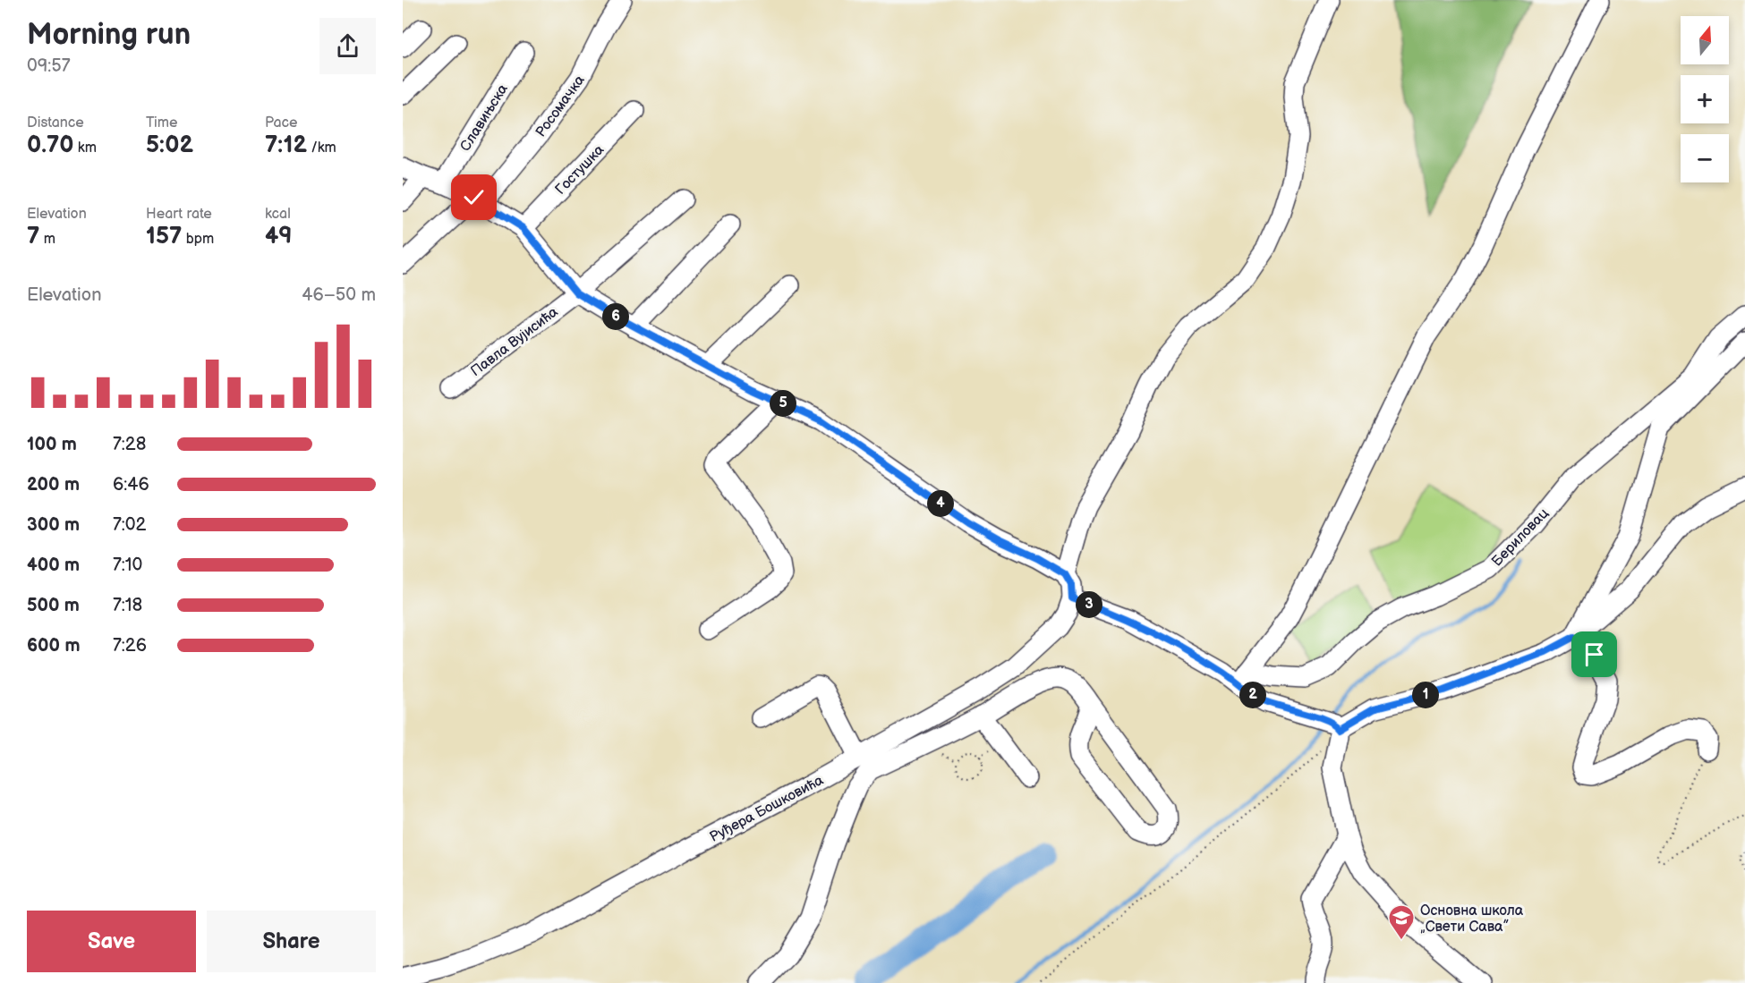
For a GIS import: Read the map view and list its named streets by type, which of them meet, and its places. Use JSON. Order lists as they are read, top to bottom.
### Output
{
  "streets": {
    "street": [
      "Росомачка",
      "Славињска",
      "Гостушка",
      "Павла Вујисића",
      "Бериловац",
      "Руђера Бошковића"
    ]
  },
  "places": {
    "school or university": ["Основна школа „Свети Сава”"]
  },
  "north": "top",
  "page": {
    "heading": ["Morning run", "09:57"],
    "map_buttons": ["+", "−"],
    "stats": [
      ["Distance", "0.70 km"],
      ["Time", "5:02"],
      ["Pace", "7:12 /km"],
      ["Elevation", "7 m"],
      ["Heart rate", "157 bpm"],
      ["kcal", "49"]
    ],
    "chart": ["Elevation", "46–50 m"],
    "pins": [
      "6",
      "5",
      "4",
      "3",
      "1",
      "2"
    ],
    "list": [
      {
        "name": "100 m",
        "note": "7:28"
      },
      {
        "name": "200 m",
        "note": "6:46"
      },
      {
        "name": "300 m",
        "note": "7:02"
      },
      {
        "name": "400 m",
        "note": "7:10"
      },
      {
        "name": "500 m",
        "note": "7:18"
      },
      {
        "name": "600 m",
        "note": "7:26"
      }
    ],
    "buttons": ["Save", "Share"]
  }
}
